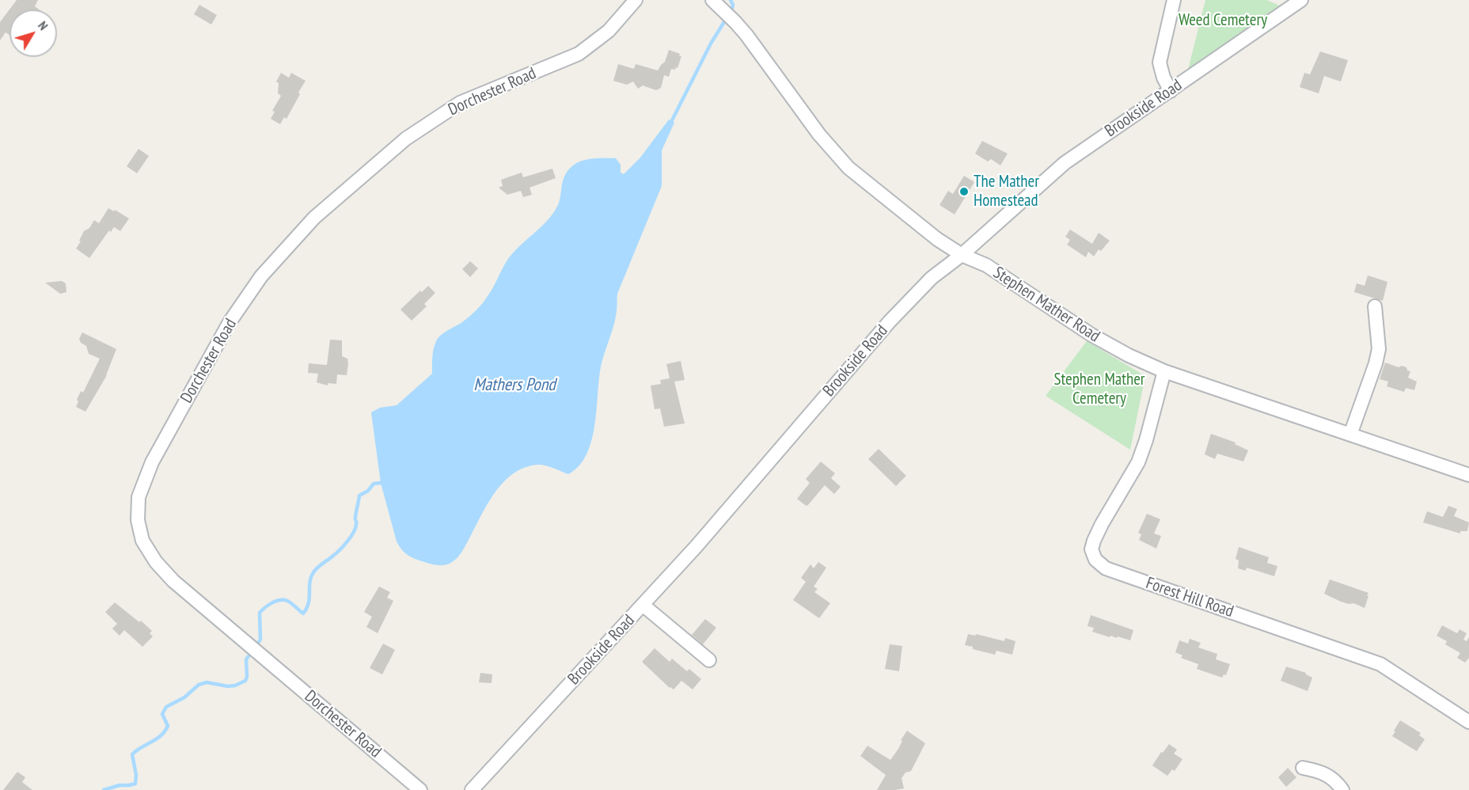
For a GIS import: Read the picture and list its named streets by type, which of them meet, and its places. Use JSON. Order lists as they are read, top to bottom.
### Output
{
  "streets": {
    "street": [
      "Dorchester Road",
      "Brookside Road",
      "Stephen Mather Road",
      "Forest Hill Road"
    ]
  },
  "crossings": [
    ["Brookside Road", "Stephen Mather Road"],
    ["Stephen Mather Road", "Forest Hill Road"]
  ],
  "water": ["Mathers Pond"],
  "parks": ["Weed Cemetery", "Stephen Mather Cemetery"],
  "places": ["The Mather Homestead"],
  "north": "top right"
}
